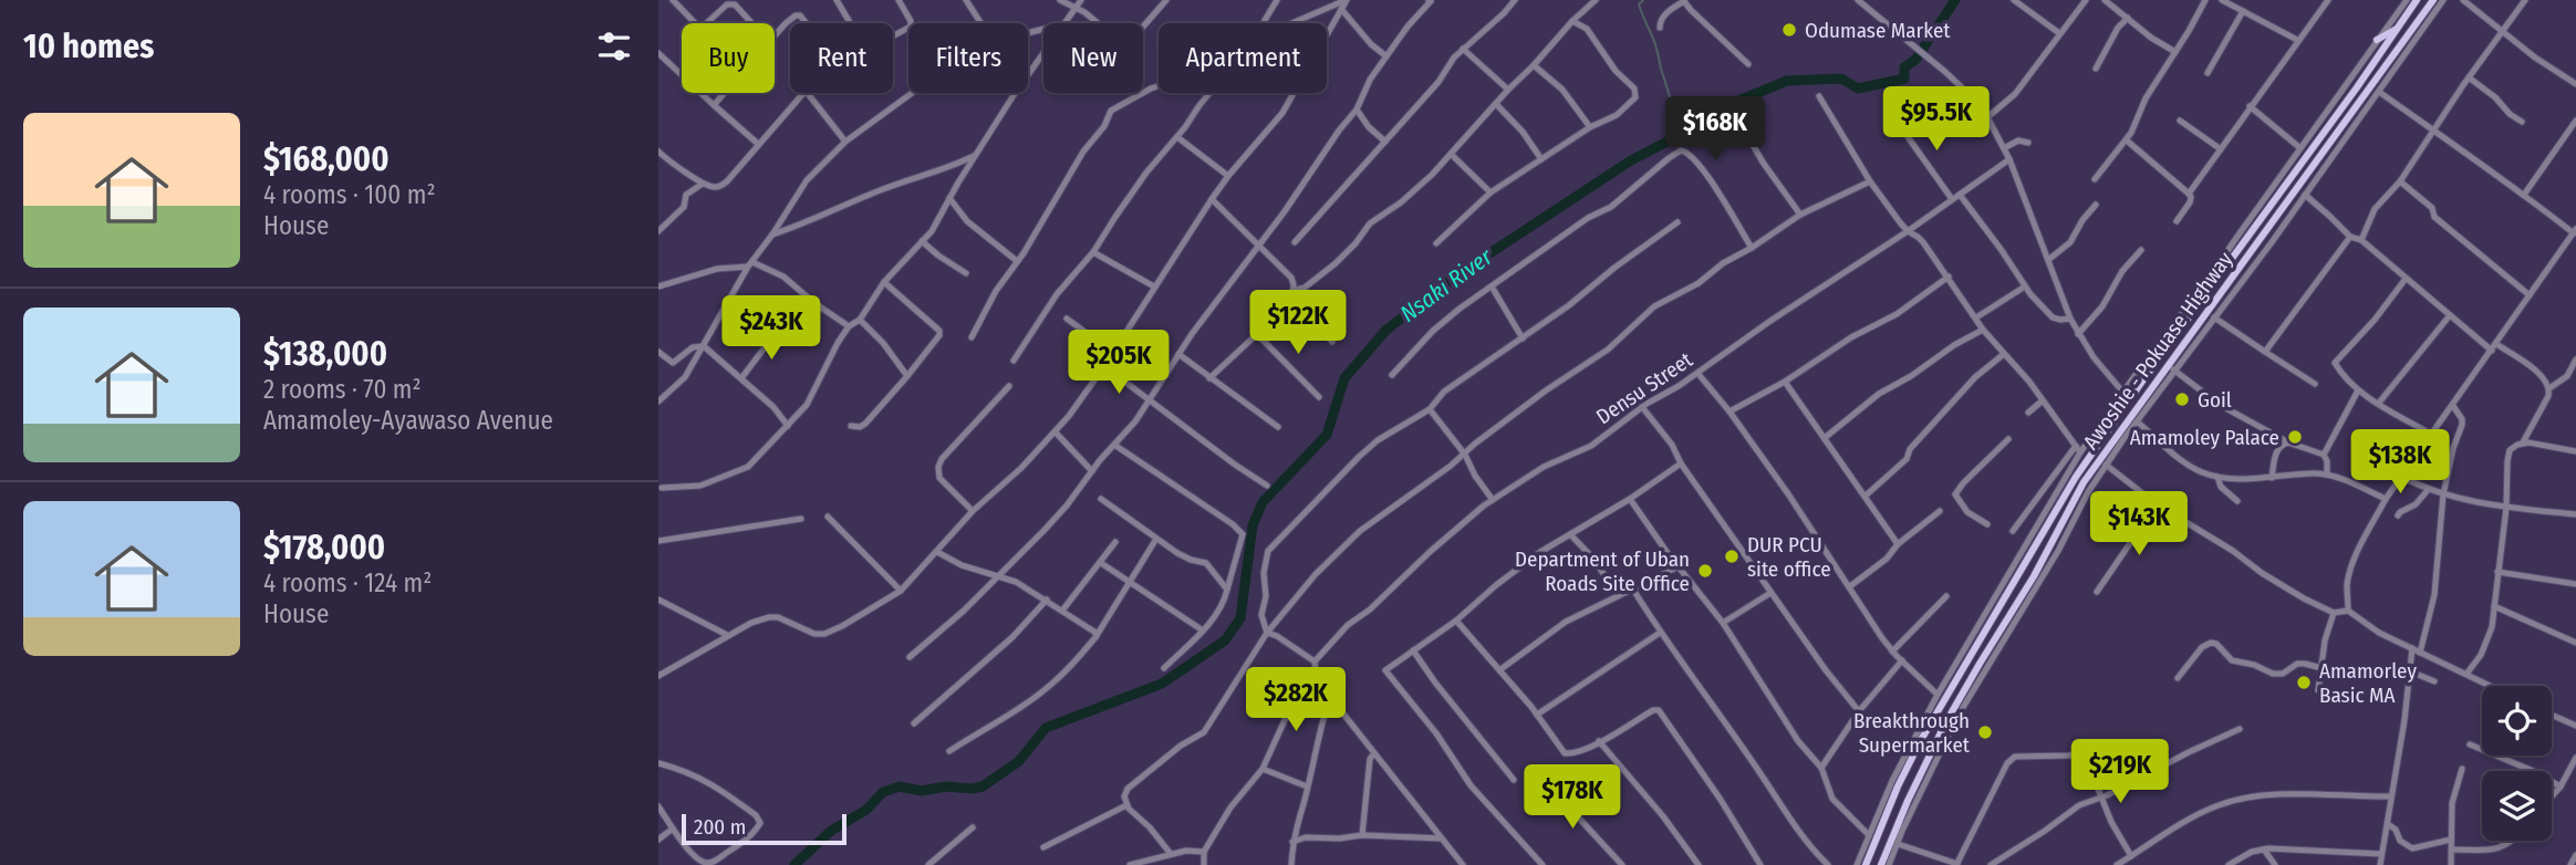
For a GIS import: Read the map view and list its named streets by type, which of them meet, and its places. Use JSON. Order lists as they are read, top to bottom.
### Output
{
  "streets": {
    "main road": ["Awoshie - Pokuase Highway"],
    "street": ["Densu Street"]
  },
  "water": ["Nsaki River"],
  "places": [
    "Odumase Market",
    "Goil",
    "Amamoley Palace",
    "DUR PCU site office",
    "Department of Uban Roads Site Office",
    "Amamorley Basic MA",
    "Breakthrough Supermarket"
  ],
  "scale_bar": "200 m",
  "page": {
    "heading": "10 homes",
    "chip": [
      "Buy",
      "Rent",
      "Filters",
      "New",
      "Apartment"
    ],
    "price": [
      "$95.5K",
      "$168K",
      "$122K",
      "$243K",
      "$205K",
      "$138K",
      "$143K",
      "$282K",
      "$219K",
      "$178K"
    ],
    "list": [
      {
        "name": "$168,000",
        "note": "4 rooms · 100 m² · House"
      },
      {
        "name": "$138,000",
        "note": "2 rooms · 70 m² · Amamoley-Ayawaso Avenue"
      },
      {
        "name": "$178,000",
        "note": "4 rooms · 124 m² · House"
      }
    ],
    "scale": "200 m"
  }
}
